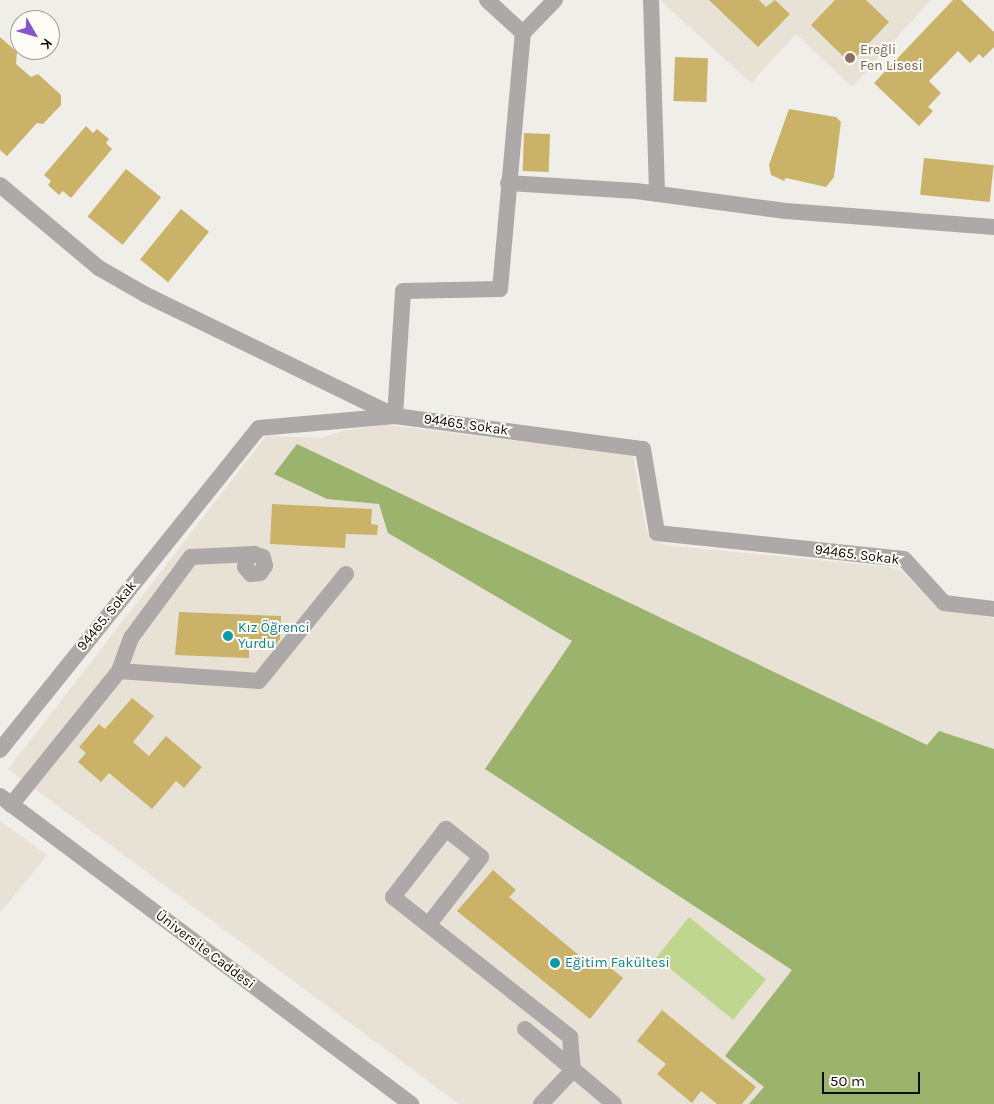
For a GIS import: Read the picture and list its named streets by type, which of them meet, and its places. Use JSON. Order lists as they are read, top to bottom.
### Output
{
  "streets": {
    "street": ["94465. Sokak", "Üniversite Caddesi"]
  },
  "places": ["Ereğli Fen Lisesi", "Kız Öğrenci Yurdu", "Eğitim Fakültesi"],
  "scale_bar": "50 m",
  "north": "bottom right"
}
